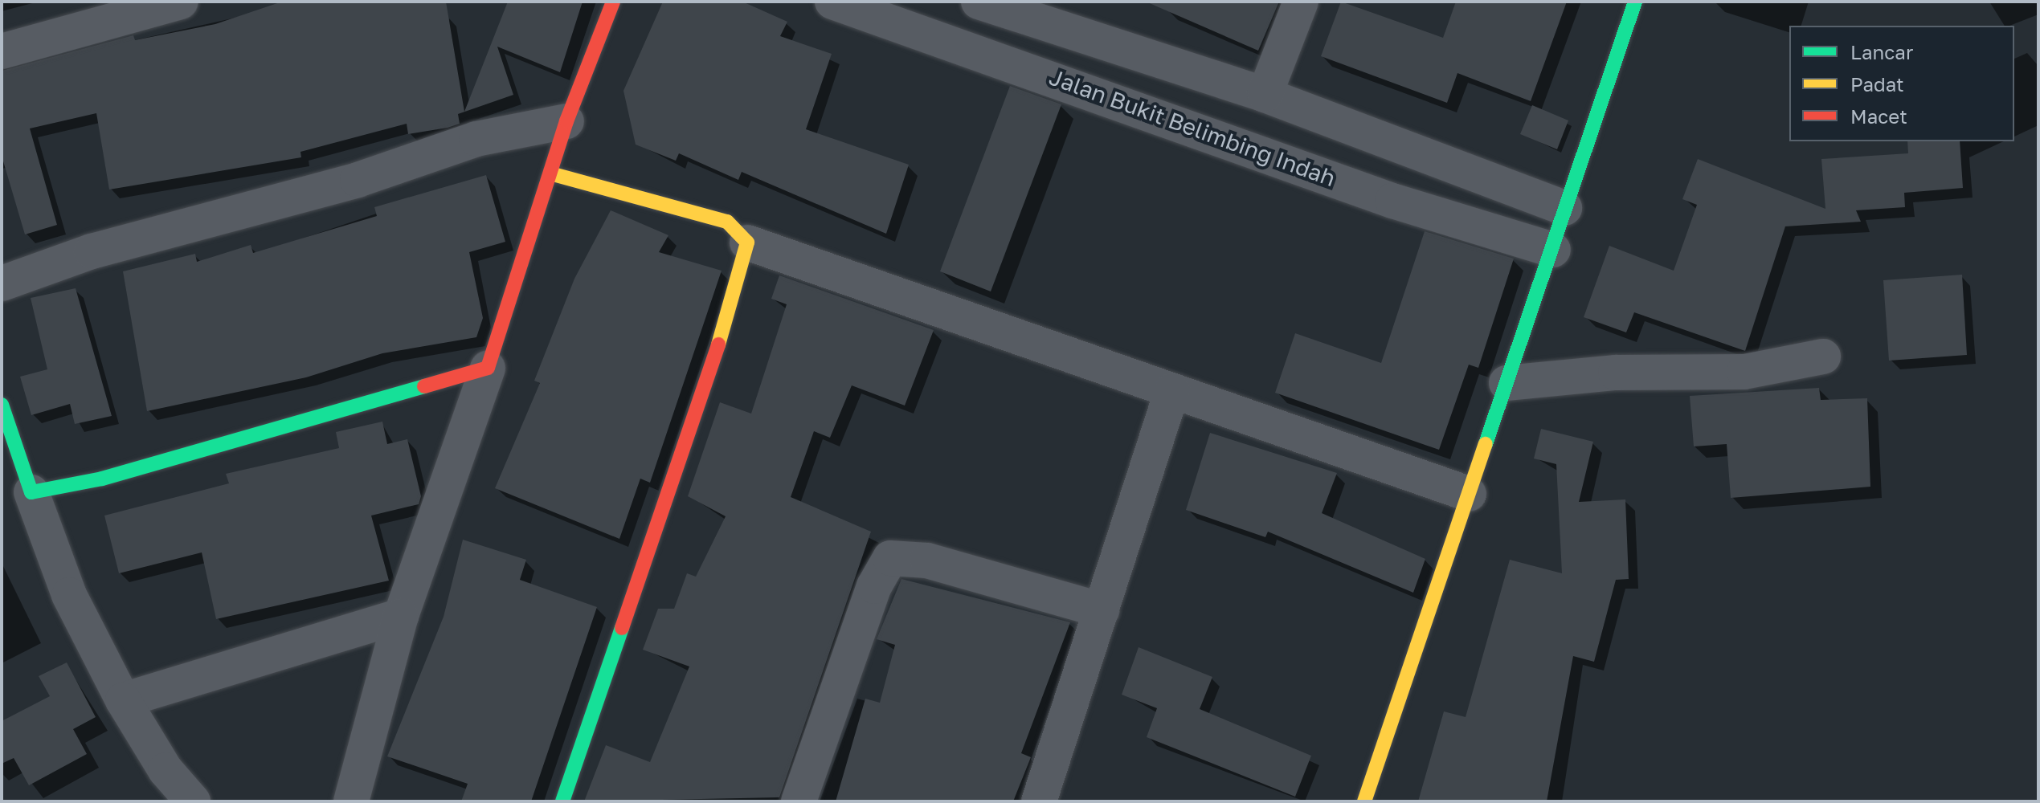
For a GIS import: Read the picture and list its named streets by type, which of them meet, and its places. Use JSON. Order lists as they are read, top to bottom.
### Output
{
  "streets": {
    "street": ["Jalan Bukit Belimbing Indah"]
  },
  "legend": ["Lancar", "Padat", "Macet"]
}
